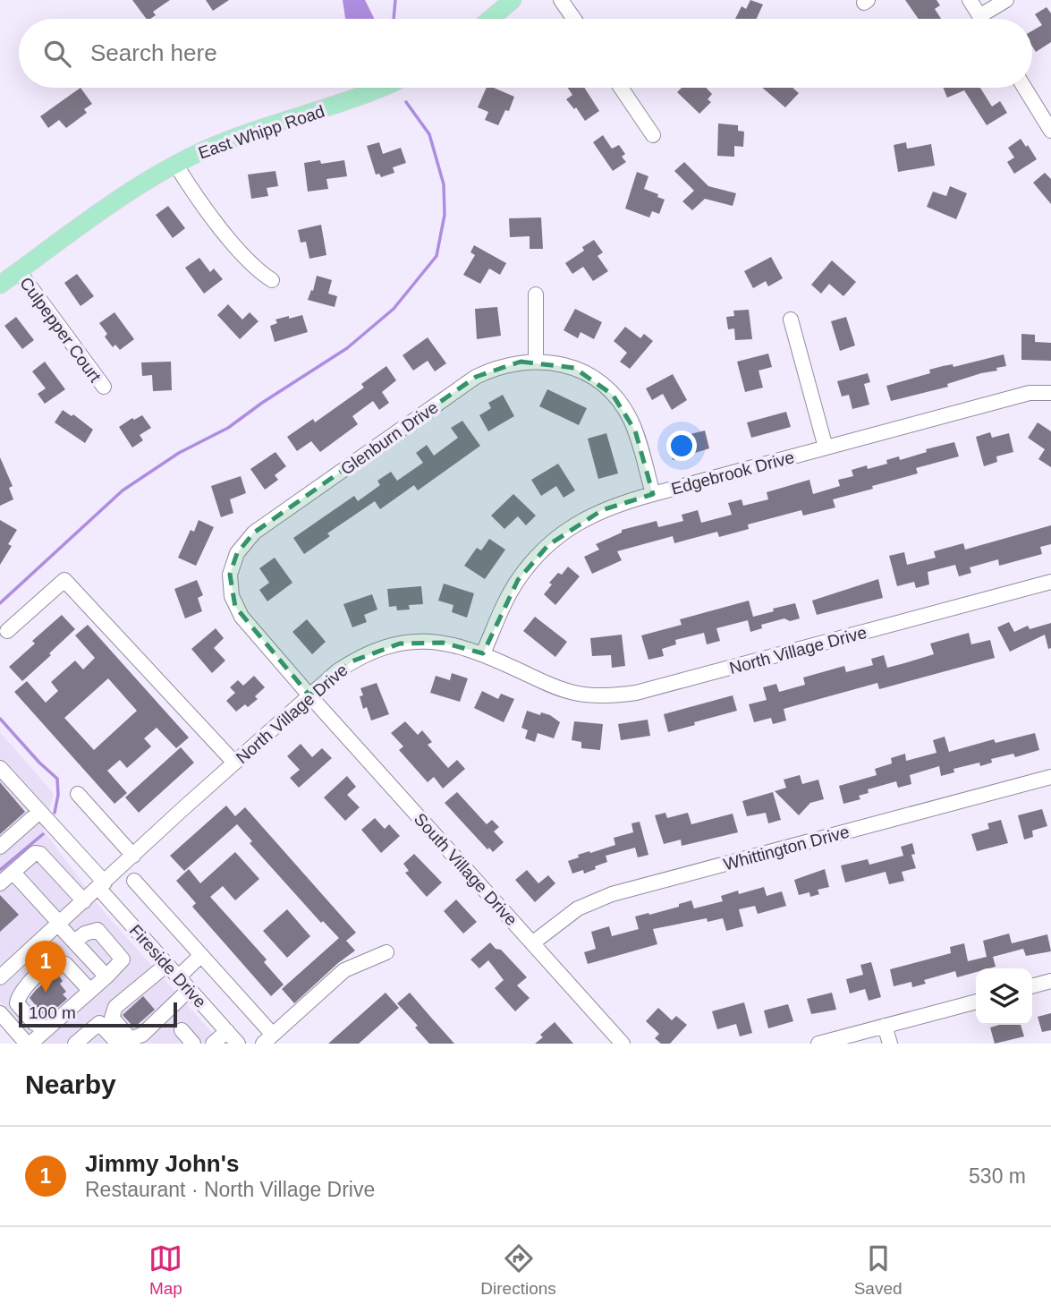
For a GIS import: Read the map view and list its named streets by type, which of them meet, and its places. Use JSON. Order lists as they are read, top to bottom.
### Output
{
  "streets": {
    "main road": ["East Whipp Road"],
    "street": [
      "Culpepper Court",
      "Glenburn Drive",
      "Edgebrook Drive",
      "North Village Drive",
      "Whittington Drive",
      "South Village Drive",
      "Fireside Drive"
    ]
  },
  "crossings": [
    ["East Whipp Road", "Culpepper Court"],
    ["Glenburn Drive", "Edgebrook Drive"],
    ["Glenburn Drive", "North Village Drive"],
    ["Glenburn Drive", "South Village Drive"],
    ["Edgebrook Drive", "North Village Drive"],
    ["North Village Drive", "South Village Drive"],
    ["North Village Drive", "Fireside Drive"],
    ["Whittington Drive", "South Village Drive"]
  ],
  "scale_bar": "100 m",
  "page": {
    "search": "Search here",
    "pins": "1",
    "scale": "100 m",
    "heading": "Nearby",
    "list": [
      {
        "mark": "1",
        "name": "Jimmy John's",
        "note": "Restaurant · North Village Drive",
        "value": "530 m"
      }
    ],
    "nav": ["Map", "Directions", "Saved"]
  }
}
